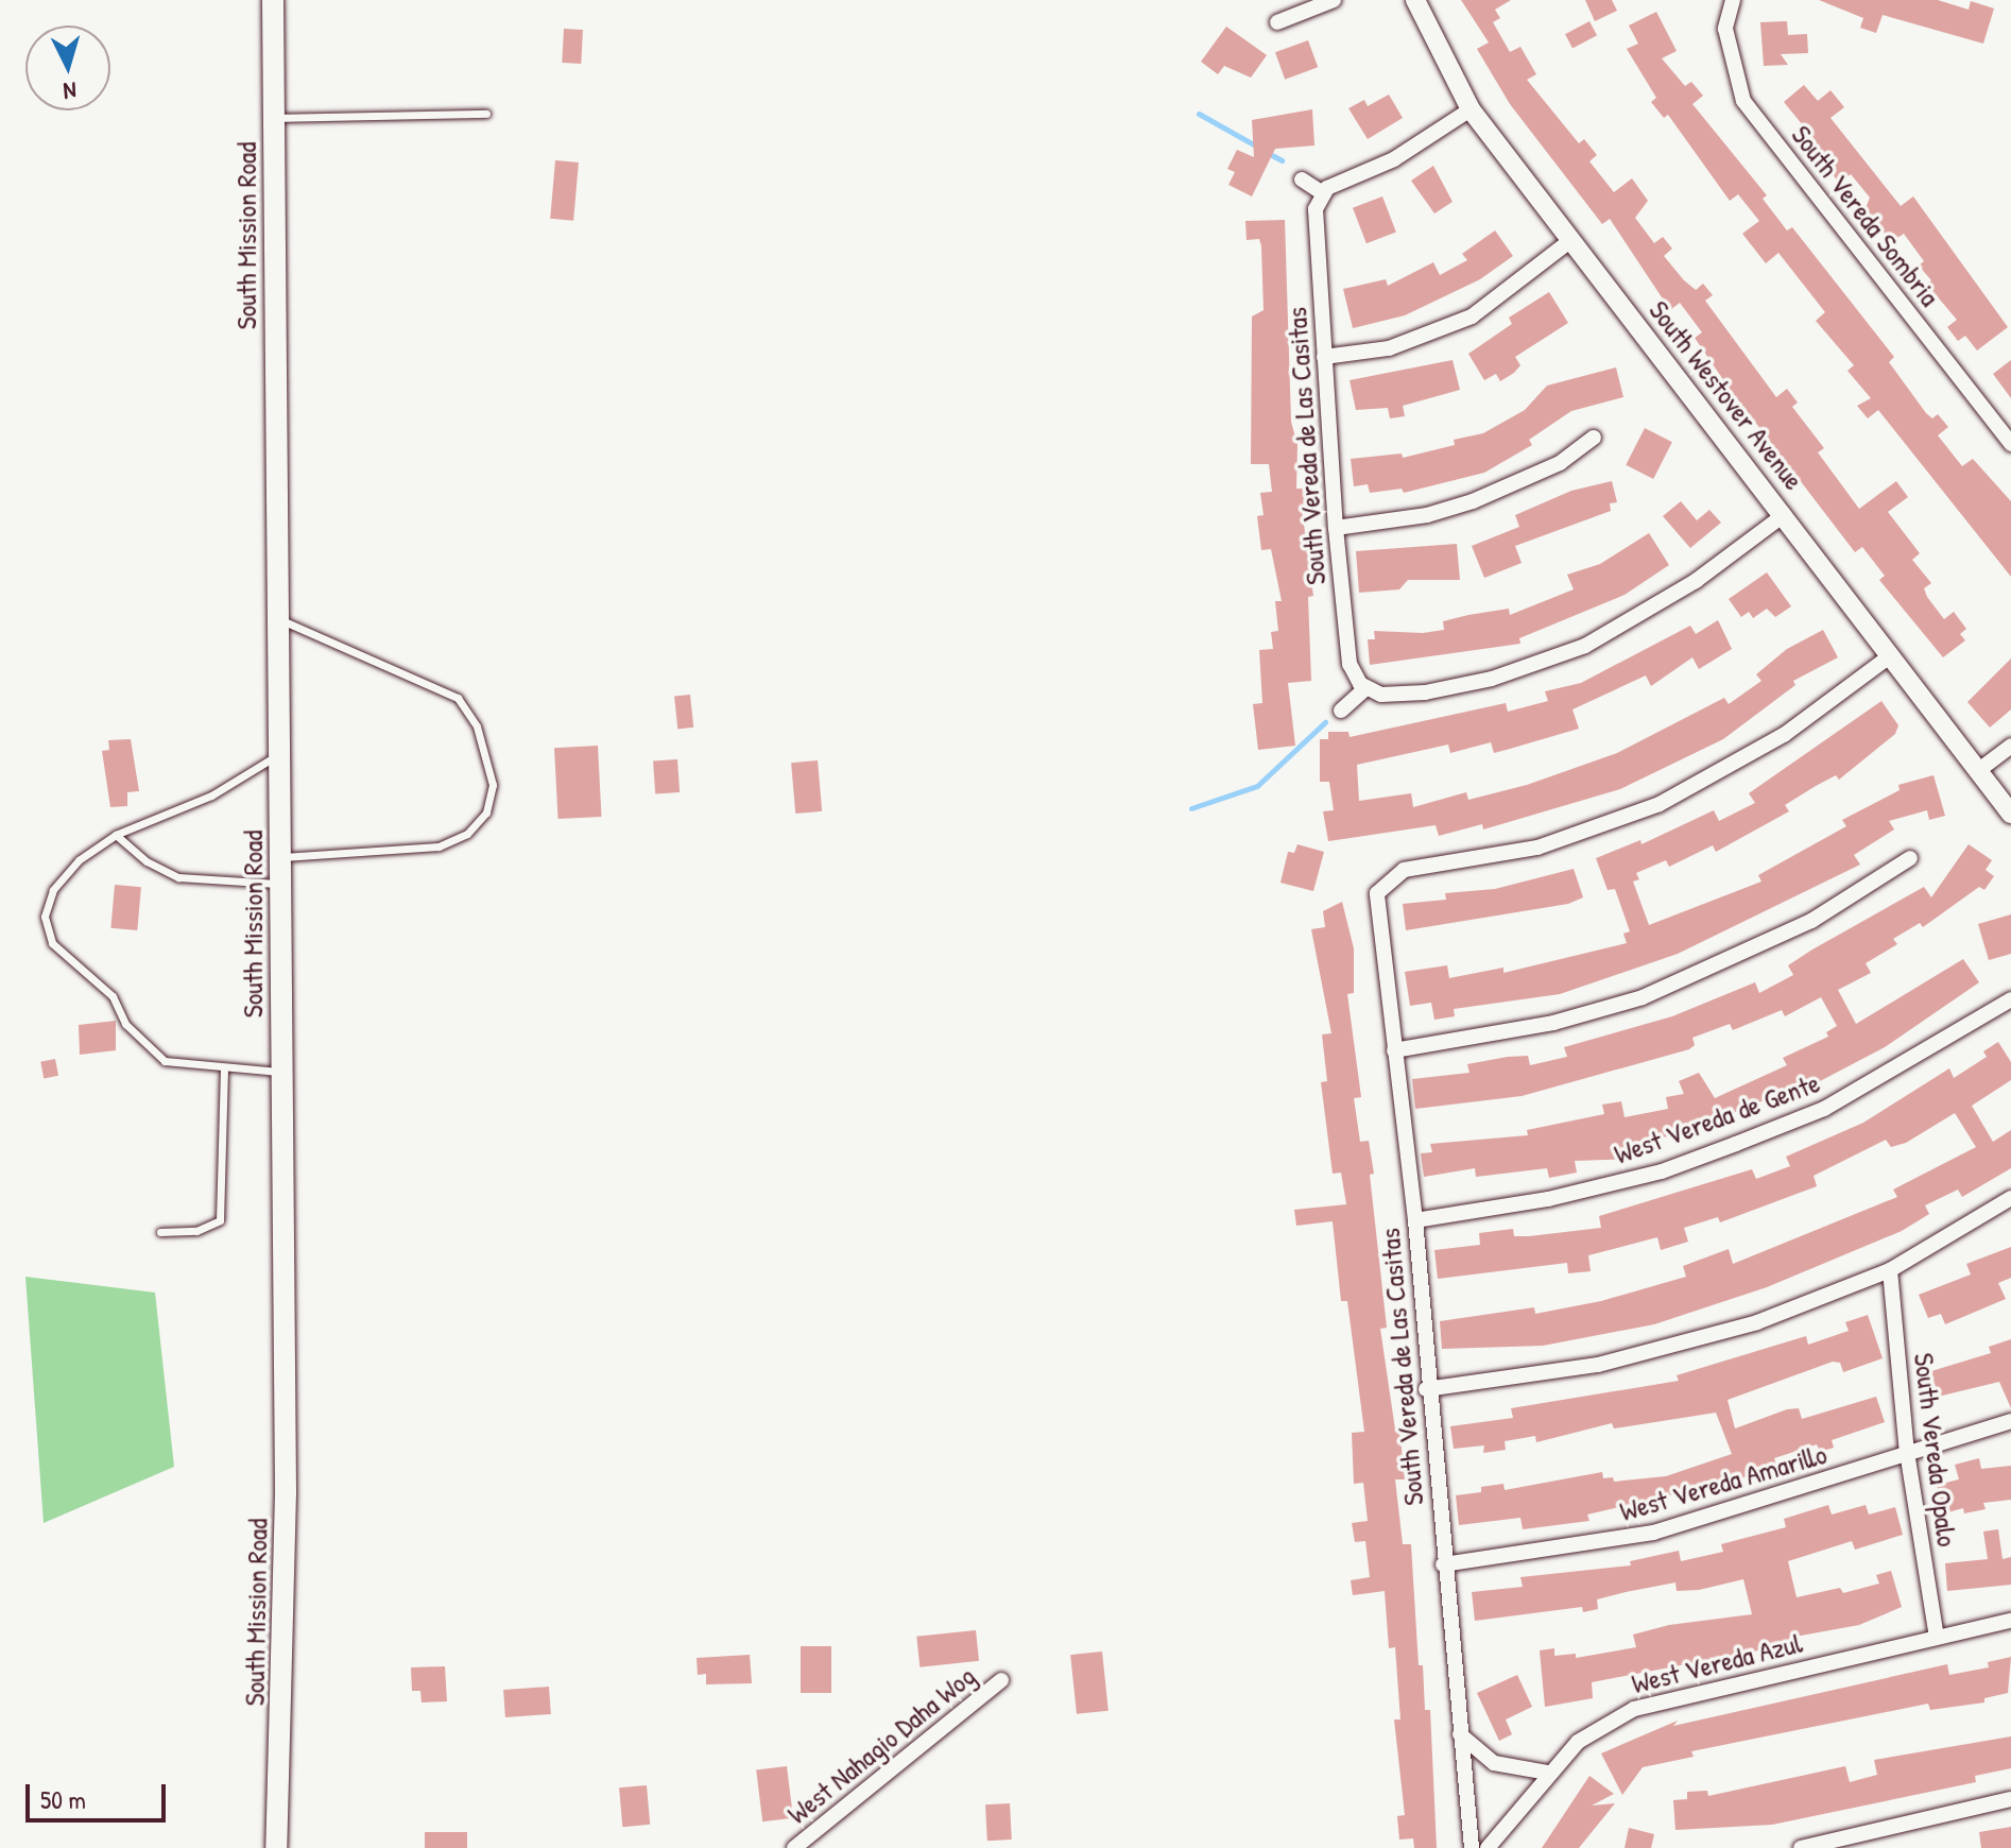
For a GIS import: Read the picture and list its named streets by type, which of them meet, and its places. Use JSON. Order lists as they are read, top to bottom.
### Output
{
  "streets": {
    "main road": ["South Mission Road"],
    "street": [
      "South Vereda Sombria",
      "South Westover Avenue",
      "South Vereda de Las Casitas",
      "West Vereda de Gente",
      "South Vereda Opalo",
      "West Vereda Amarillo",
      "West Vereda Azul",
      "West Nahagio Daha Wog"
    ]
  },
  "crossings": [
    ["South Westover Avenue", "South Vereda de Las Casitas"],
    ["South Vereda de Las Casitas", "West Vereda de Gente"],
    ["South Vereda de Las Casitas", "West Vereda Amarillo"],
    ["South Vereda Opalo", "West Vereda Amarillo"],
    ["South Vereda Opalo", "West Vereda Azul"]
  ],
  "scale_bar": "50 m",
  "north": "bottom"
}
